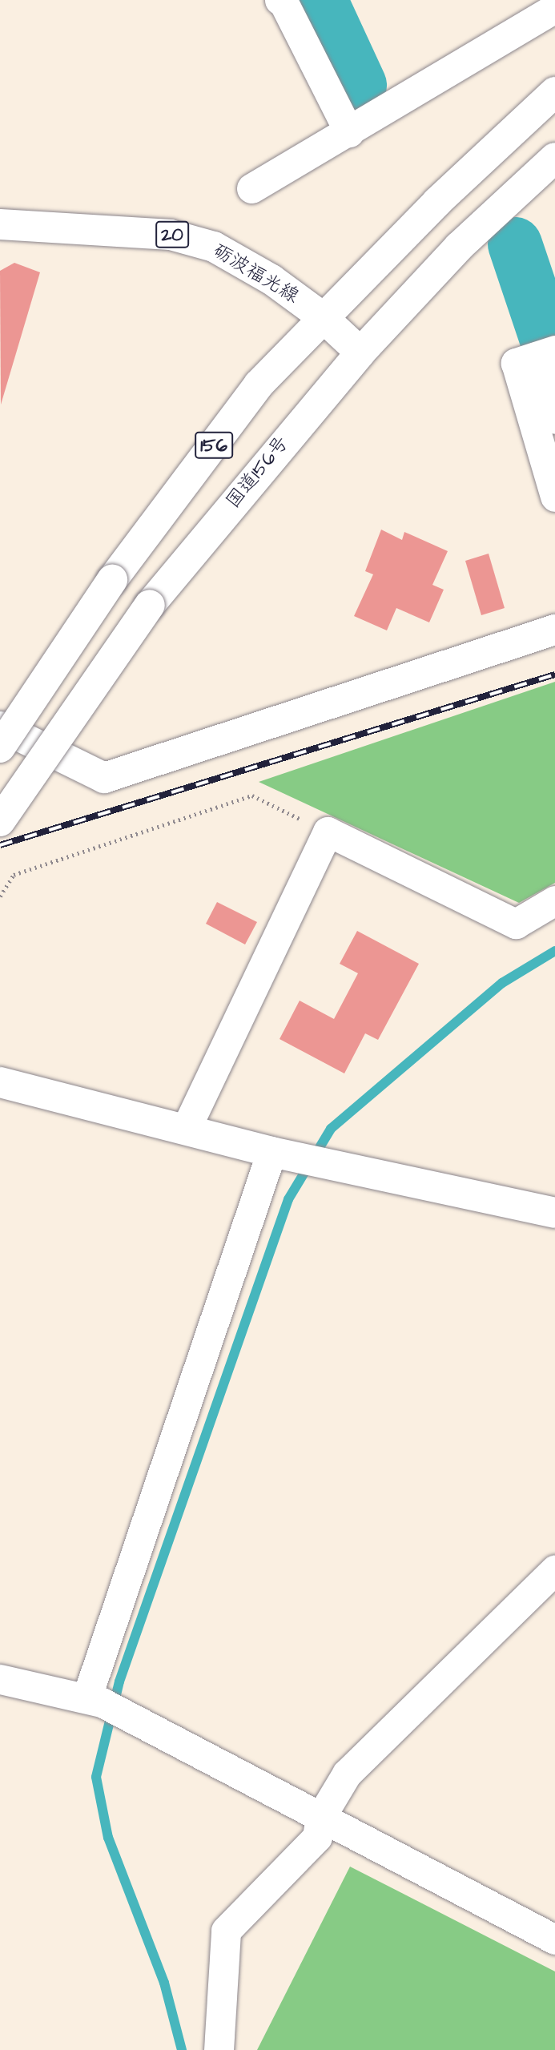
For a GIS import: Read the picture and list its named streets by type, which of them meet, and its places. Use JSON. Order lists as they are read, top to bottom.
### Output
{
  "streets": {
    "main road": [
      "20",
      "砺波福光線",
      "156",
      "国道156号"
    ]
  },
  "crossings": [
    ["砺波福光線", "156"],
    ["砺波福光線", "国道156号"]
  ]
}
